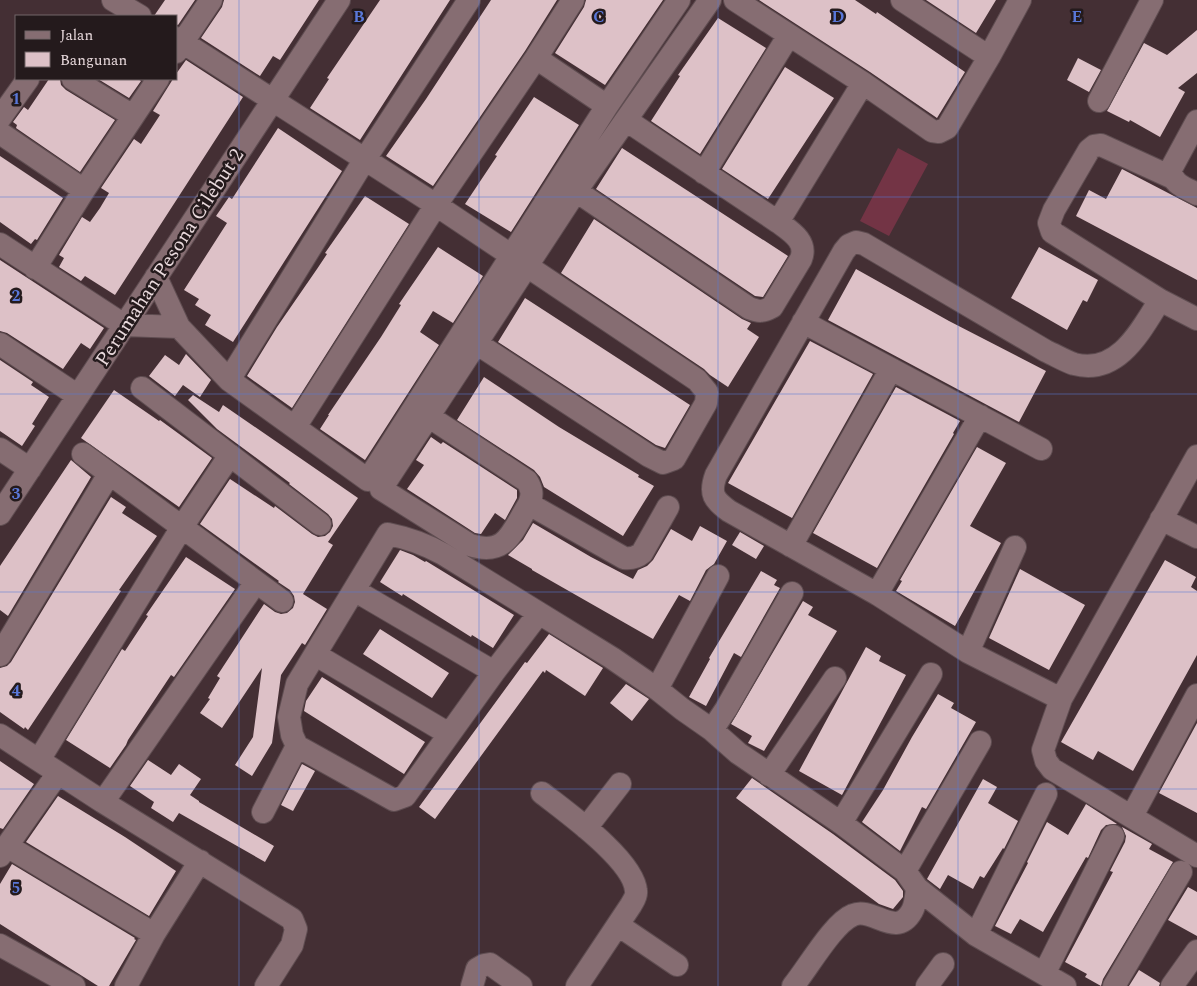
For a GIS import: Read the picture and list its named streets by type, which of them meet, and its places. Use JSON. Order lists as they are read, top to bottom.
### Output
{
  "streets": {
    "street": ["Perumahan Pesona Cilebut 2"]
  },
  "legend": ["Jalan", "Bangunan"],
  "grid": {
    "columns": [
      "B",
      "C",
      "D",
      "E"
    ],
    "rows": [
      "1",
      "2",
      "3",
      "4",
      "5"
    ]
  }
}
